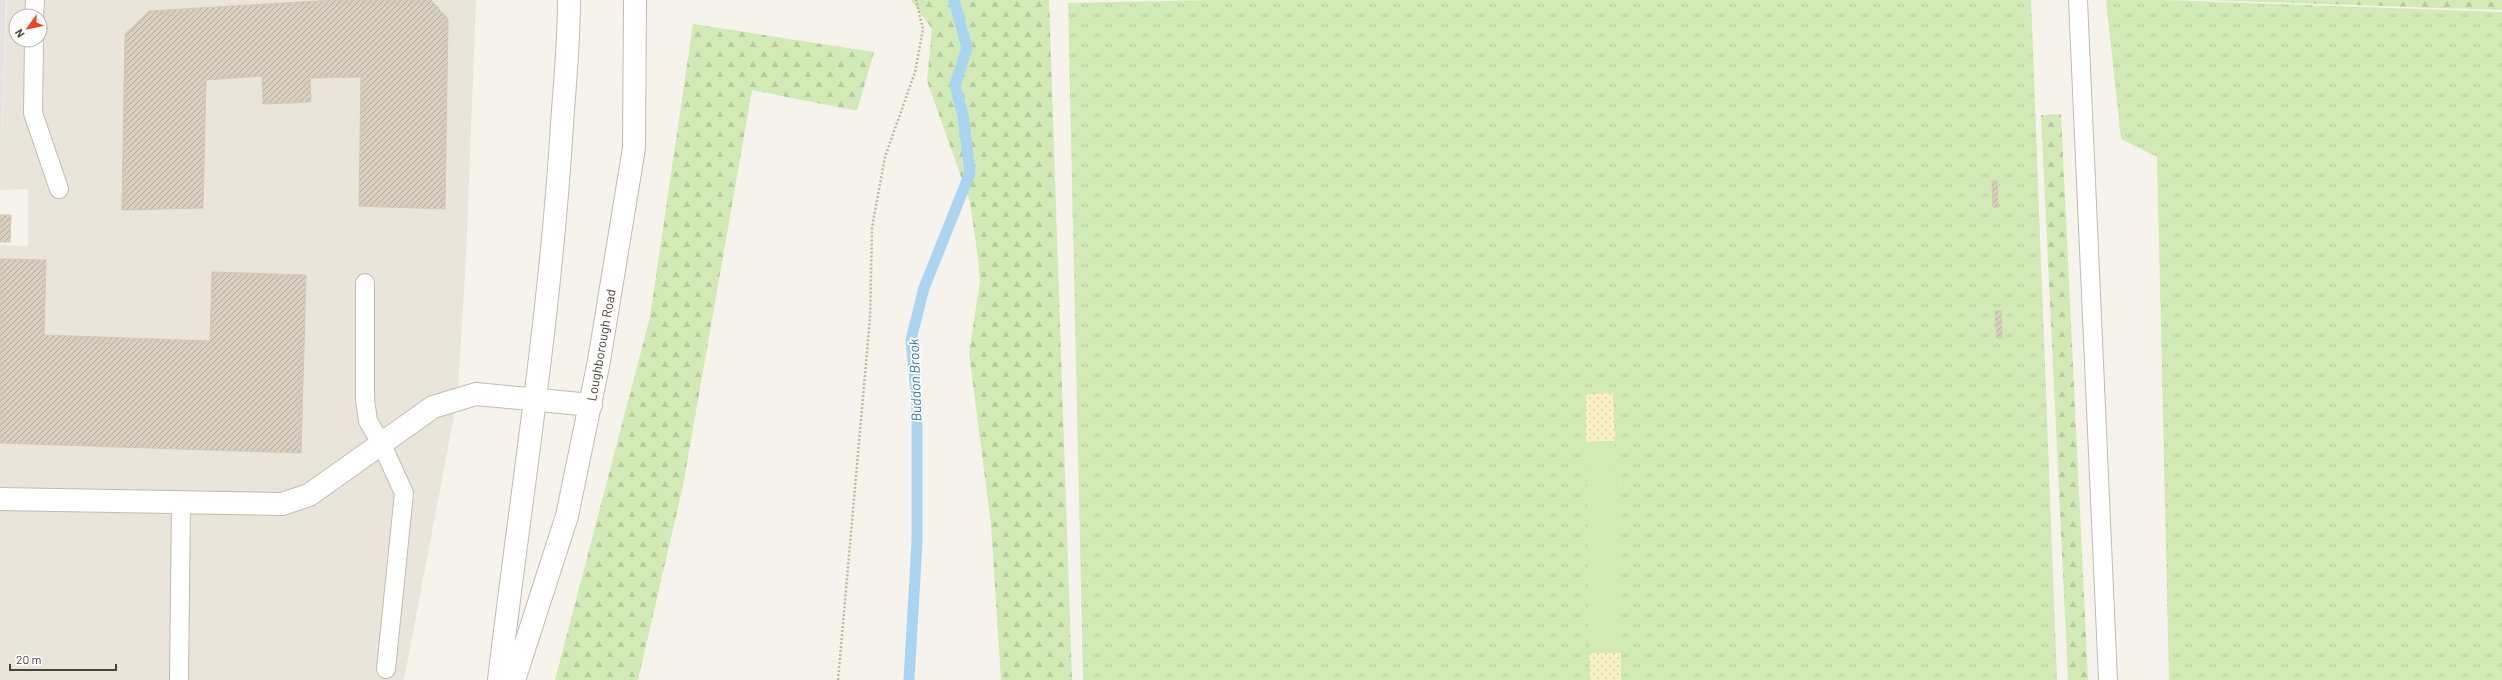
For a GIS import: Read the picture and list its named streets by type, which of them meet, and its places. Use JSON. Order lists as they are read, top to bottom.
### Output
{
  "streets": {
    "street": ["Loughborough Road"]
  },
  "water": ["Buddon Brook"],
  "scale_bar": "20 m",
  "north": "bottom left"
}
